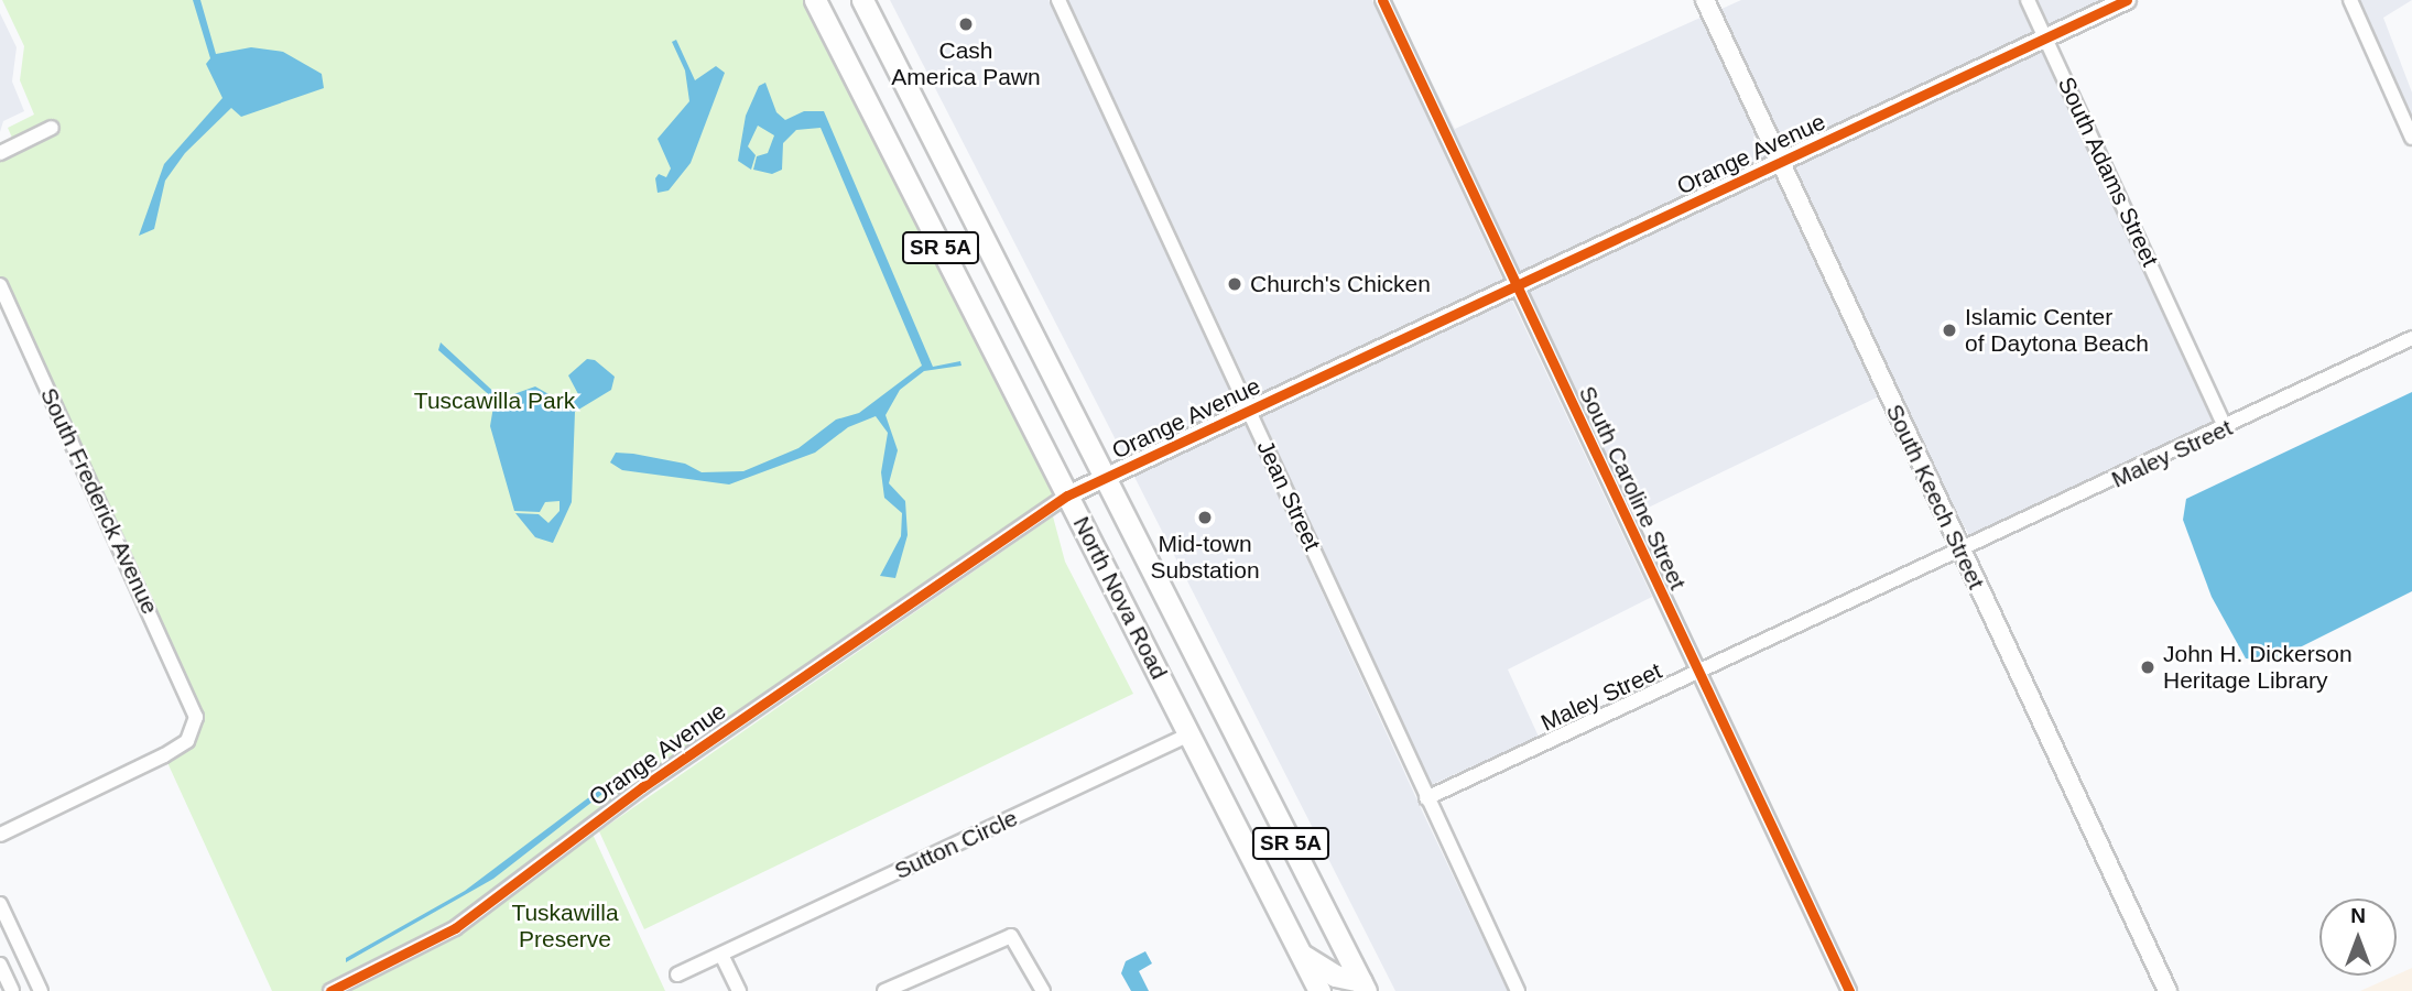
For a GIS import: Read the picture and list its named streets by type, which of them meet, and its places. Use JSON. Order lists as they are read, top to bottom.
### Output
{
  "streets": {
    "main road": ["SR 5A", "North Nova Road"],
    "street": [
      "Orange Avenue",
      "South Adams Street",
      "Maley Street",
      "South Caroline Street",
      "Jean Street",
      "South Keech Street",
      "South Frederick Avenue",
      "Sutton Circle"
    ]
  },
  "crossings": [
    ["Orange Avenue", "South Adams Street"],
    ["Orange Avenue", "South Caroline Street"],
    ["Orange Avenue", "Jean Street"],
    ["Orange Avenue", "South Keech Street"],
    ["Orange Avenue", "North Nova Road"],
    ["South Adams Street", "Maley Street"],
    ["Maley Street", "South Caroline Street"],
    ["Maley Street", "Jean Street"],
    ["Maley Street", "South Keech Street"],
    ["North Nova Road", "Sutton Circle"]
  ],
  "parks": ["Tuscawilla Park", "Tuskawilla Preserve"],
  "places": [
    "Cash America Pawn",
    "Church's Chicken",
    "Islamic Center of Daytona Beach",
    "Mid-town Substation",
    "John H. Dickerson Heritage Library"
  ],
  "north": "top"
}
